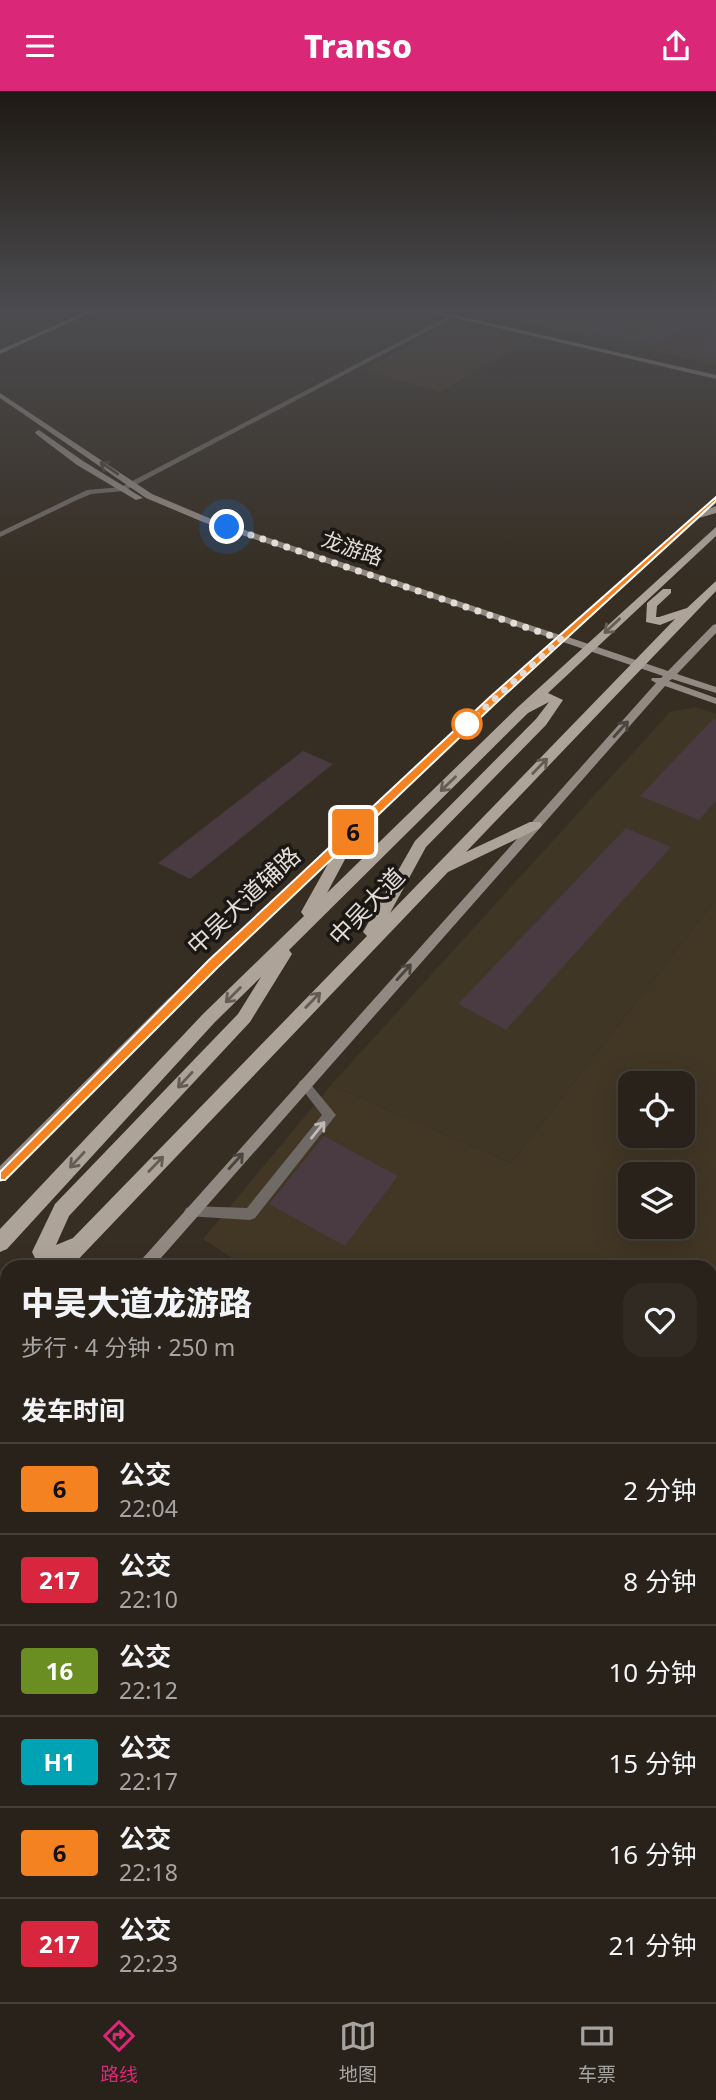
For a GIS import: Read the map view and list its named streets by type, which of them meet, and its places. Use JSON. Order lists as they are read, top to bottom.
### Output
{
  "streets": {
    "main road": ["龙游路", "中吴大道辅路", "中吴大道"]
  },
  "crossings": [
    ["龙游路", "中吴大道辅路"],
    ["龙游路", "中吴大道"]
  ],
  "lines": ["bus line 6"],
  "page": {
    "header": "Transo",
    "on_map": "6",
    "heading": [
      ["中吴大道龙游路", "步行 · 4 分钟 · 250 m"],
      "发车时间"
    ],
    "list": [
      {
        "mark": "6",
        "name": "公交",
        "note": "22:04",
        "value": "2 分钟"
      },
      {
        "mark": "217",
        "name": "公交",
        "note": "22:10",
        "value": "8 分钟"
      },
      {
        "mark": "16",
        "name": "公交",
        "note": "22:12",
        "value": "10 分钟"
      },
      {
        "mark": "H1",
        "name": "公交",
        "note": "22:17",
        "value": "15 分钟"
      },
      {
        "mark": "6",
        "name": "公交",
        "note": "22:18",
        "value": "16 分钟"
      },
      {
        "mark": "217",
        "name": "公交",
        "note": "22:23",
        "value": "21 分钟"
      }
    ],
    "tabs": ["路线", "地图", "车票"]
  }
}
